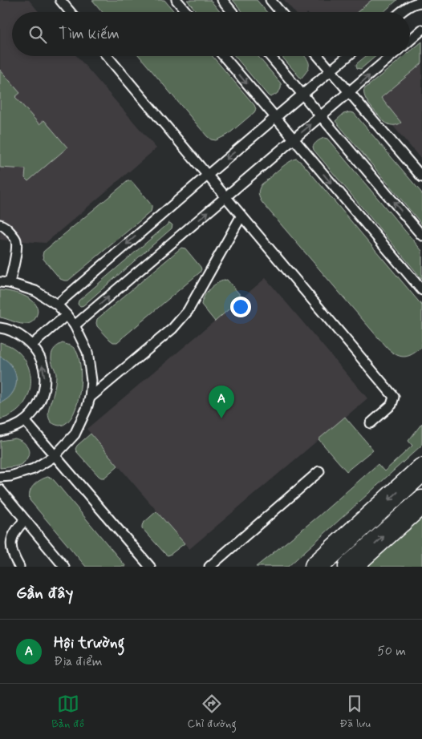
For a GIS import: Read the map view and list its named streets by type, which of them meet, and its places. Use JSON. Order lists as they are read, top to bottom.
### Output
{
  "page": {
    "search": "Tìm kiếm",
    "pins": "A",
    "heading": "Gần đây",
    "list": [
      {
        "mark": "A",
        "name": "Hội trường",
        "note": "Địa điểm",
        "value": "50 m"
      }
    ],
    "nav": ["Bản đồ", "Chỉ đường", "Đã lưu"]
  }
}
